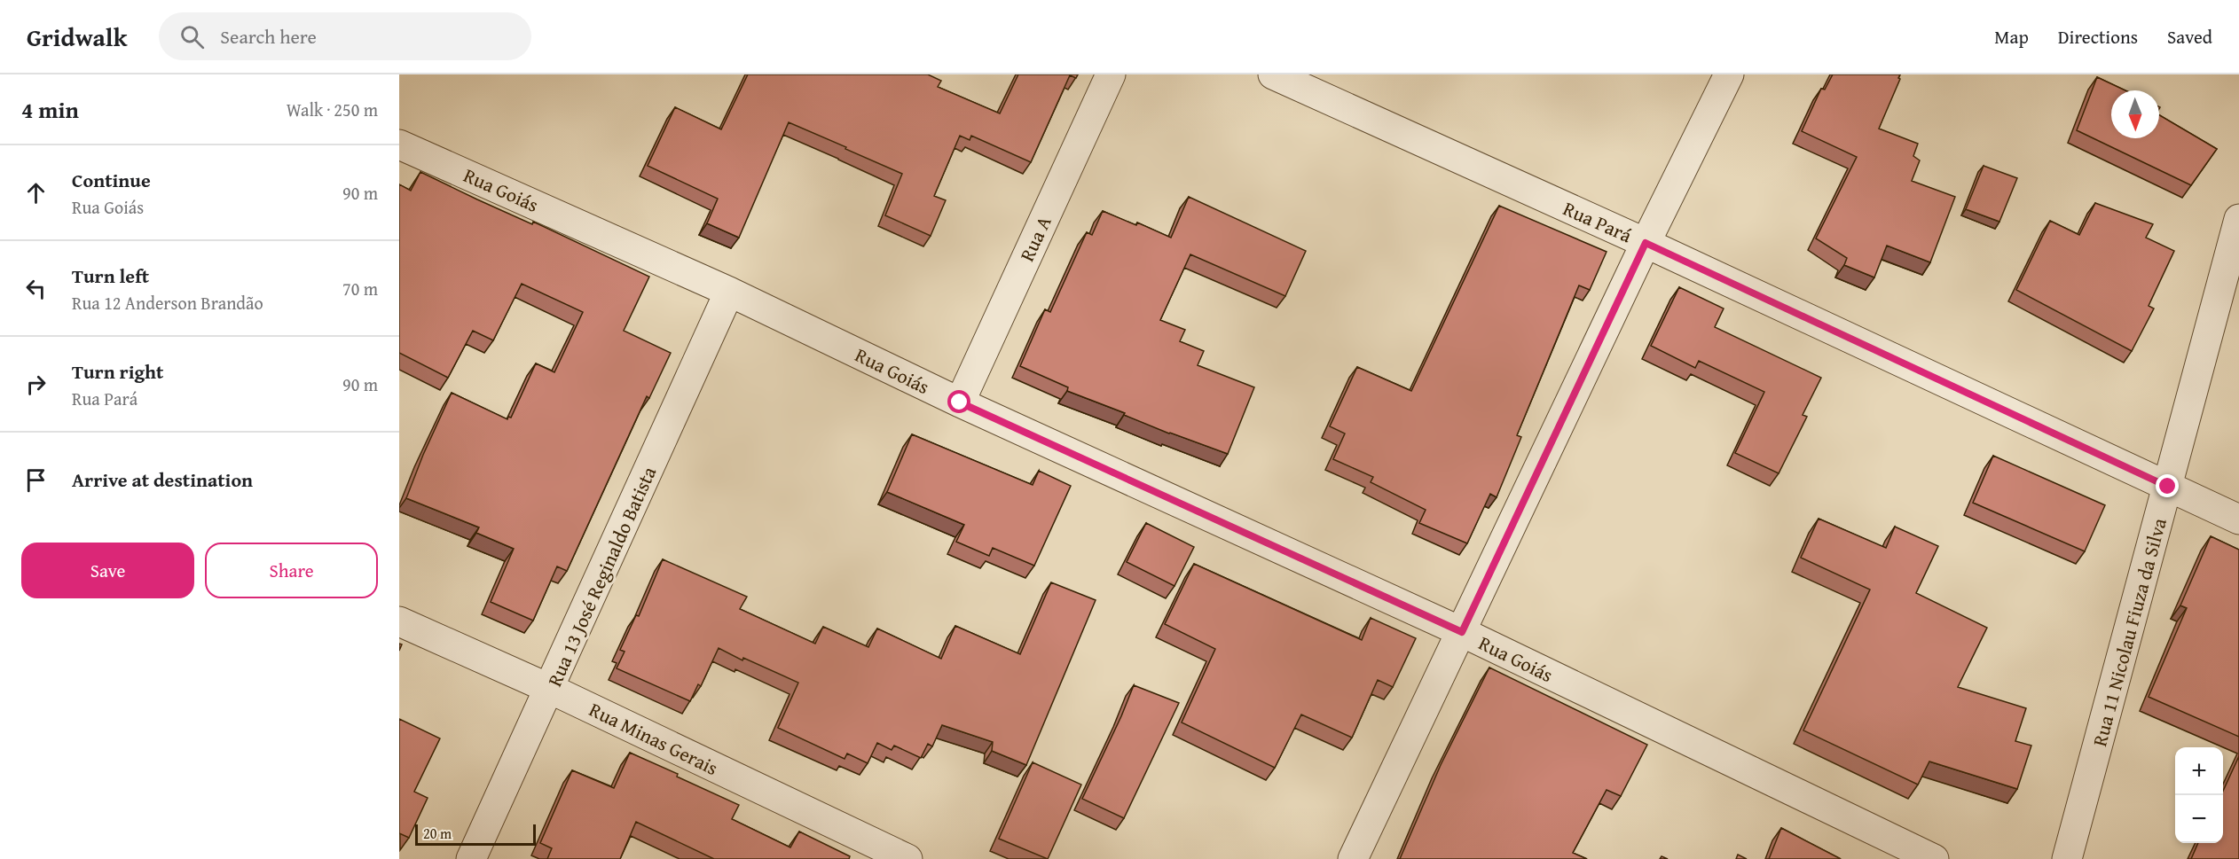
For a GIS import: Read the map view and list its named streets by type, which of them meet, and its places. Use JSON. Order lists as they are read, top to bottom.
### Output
{
  "streets": {
    "street": [
      "Rua Goiás",
      "Rua Pará",
      "Rua A",
      "Rua 13 José Reginaldo Batista",
      "Rua 11 Nicolau Fiuza da Silva",
      "Rua Minas Gerais"
    ]
  },
  "crossings": [
    ["Rua Goiás", "Rua A"],
    ["Rua Goiás", "Rua 13 José Reginaldo Batista"],
    ["Rua Pará", "Rua 11 Nicolau Fiuza da Silva"],
    ["Rua 13 José Reginaldo Batista", "Rua Minas Gerais"]
  ],
  "scale_bar": "20 m",
  "north": "bottom",
  "page": {
    "header": "Gridwalk",
    "search": "Search here",
    "nav": ["Map", "Directions", "Saved"],
    "heading": ["4 min", "Walk · 250 m"],
    "list": [
      ["Continue", "Rua Goiás", "90 m"],
      ["Turn left", "Rua 12 Anderson Brandão", "70 m"],
      ["Turn right", "Rua Pará", "90 m"],
      "Arrive at destination"
    ],
    "buttons": ["Save", "Share"],
    "map_buttons": ["+", "−"],
    "scale": "20 m"
  }
}
